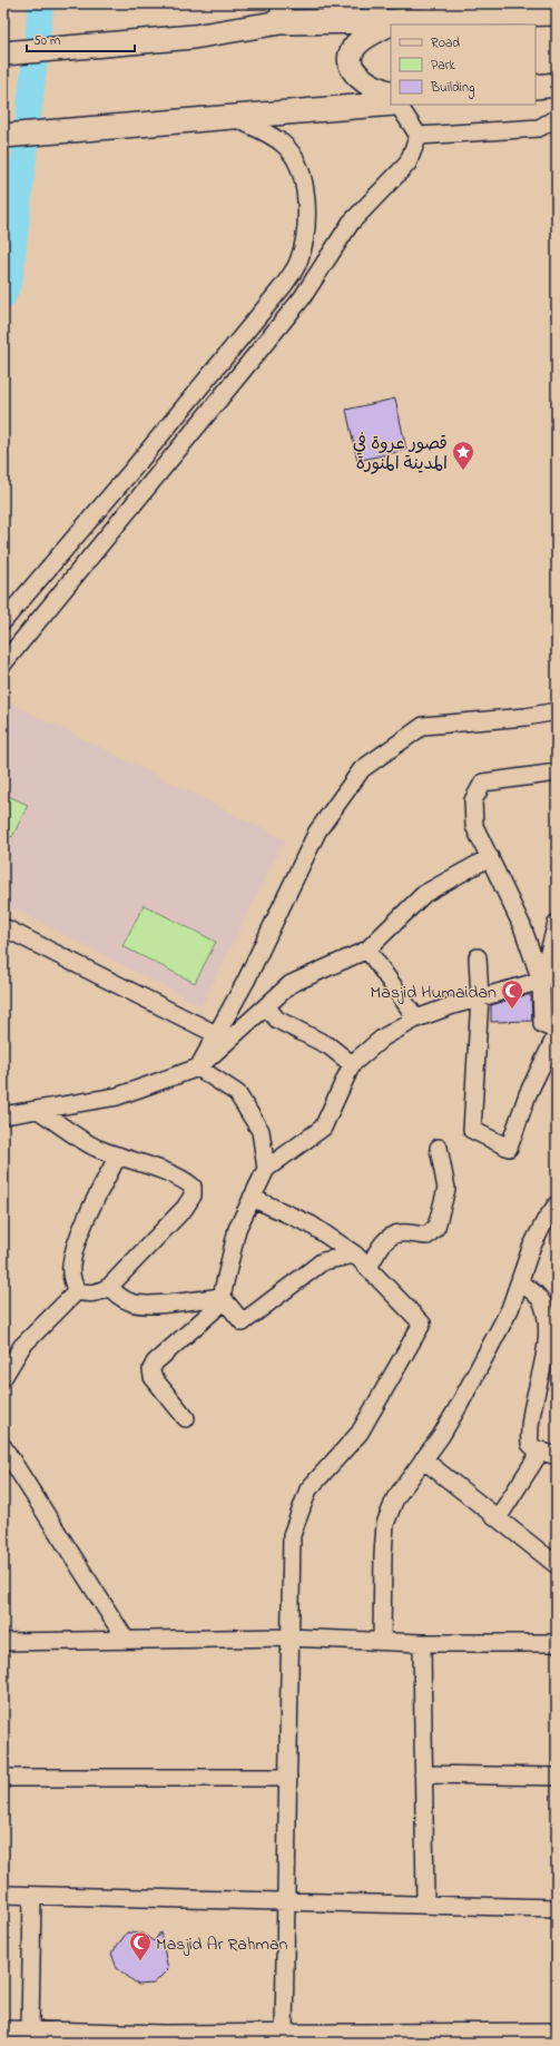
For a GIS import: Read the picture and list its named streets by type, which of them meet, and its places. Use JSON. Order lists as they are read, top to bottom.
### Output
{
  "places": {
    "place": ["قصور عروة في المدينة المنورة"],
    "mosque": ["Masjid Humaidan", "Masjid Ar Rahman"]
  },
  "legend": ["Road", "Park", "Building"],
  "scale_bar": "50 m"
}
